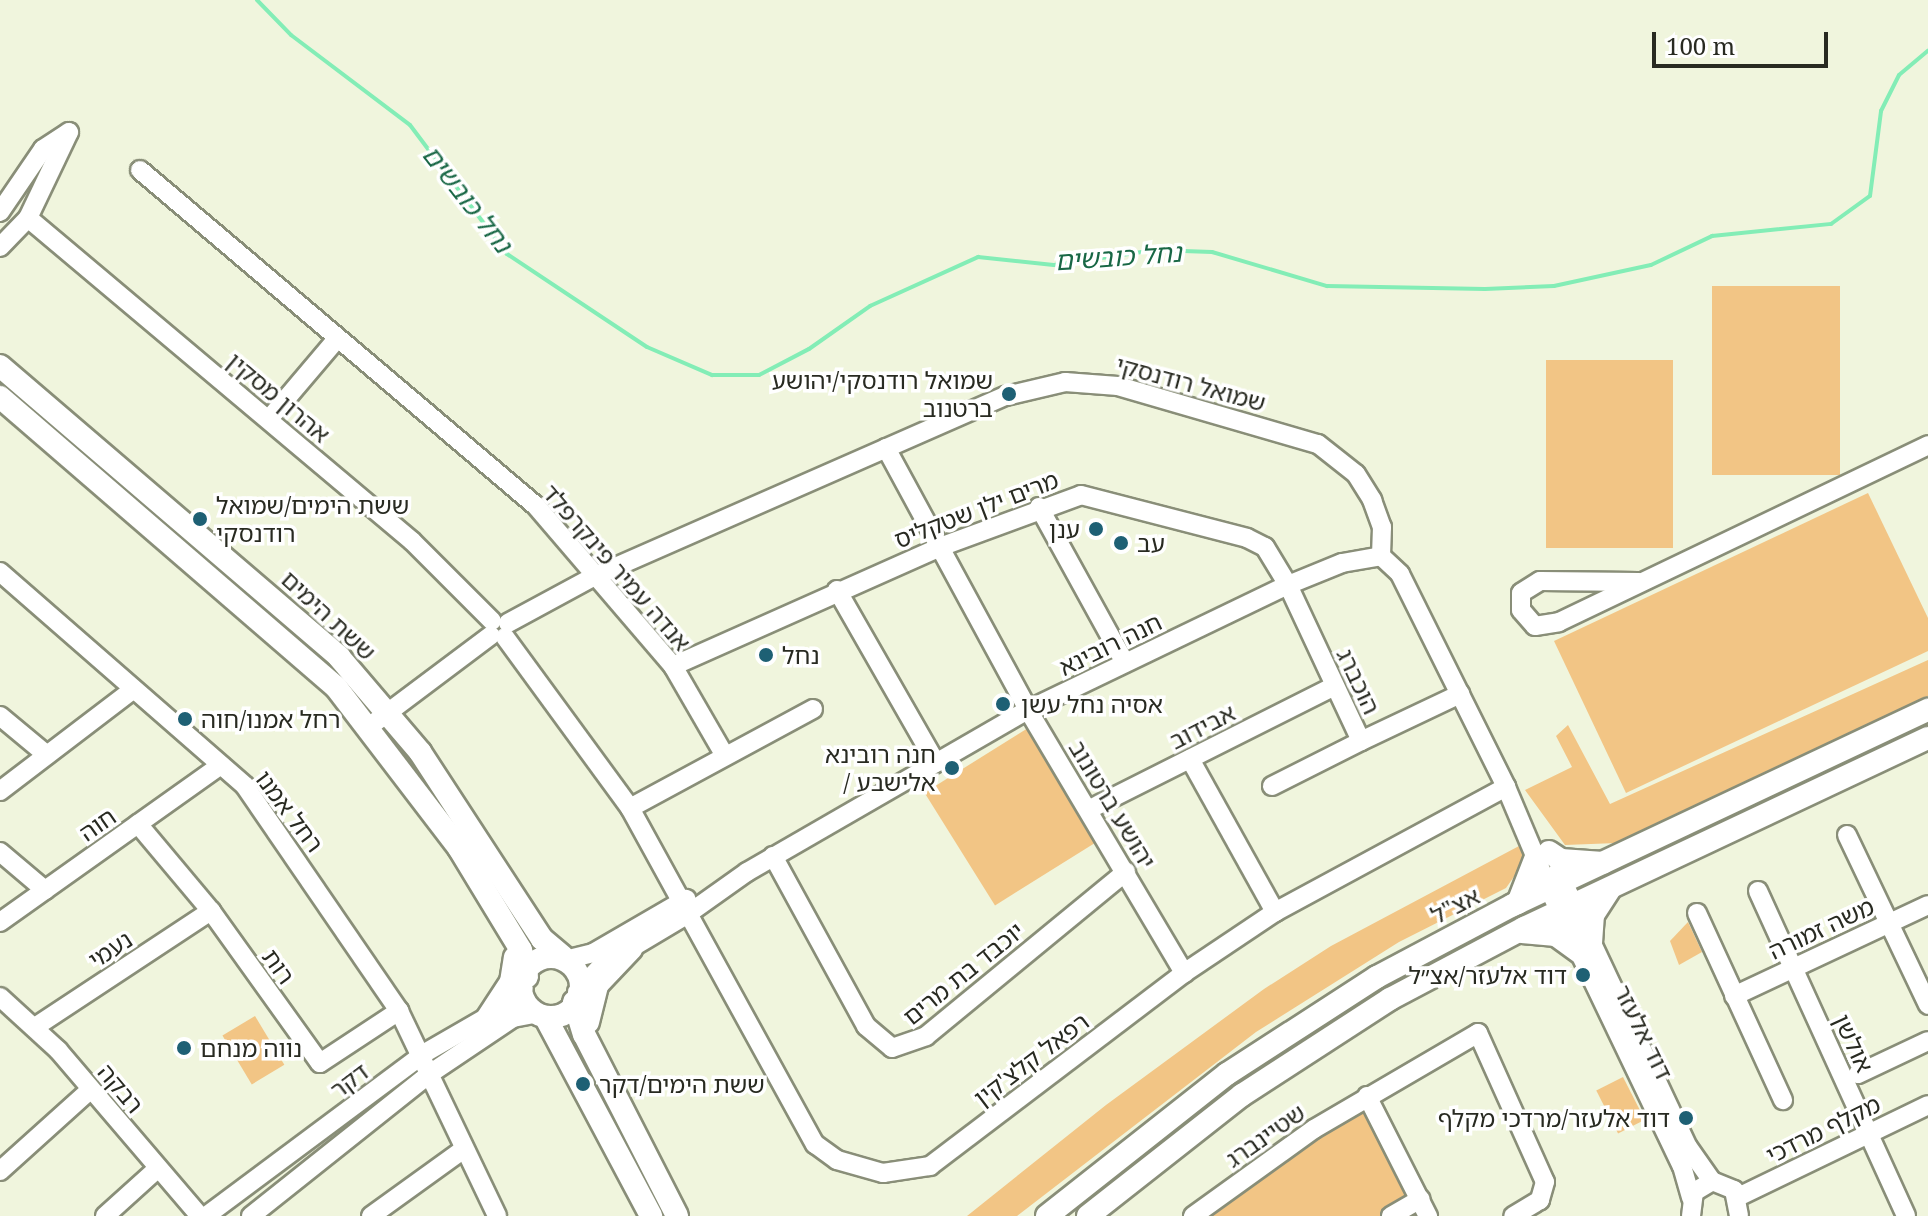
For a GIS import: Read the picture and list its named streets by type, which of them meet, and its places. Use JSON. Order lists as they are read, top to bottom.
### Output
{
  "streets": {
    "main road": ["ששת הימים", "אצ\"ל"],
    "street": [
      "שמואל רודנסקי",
      "אהרון מסקין",
      "מרים ילן שטקליס",
      "אנדה עמיר פינקרפלד",
      "חנה רובינא",
      "הוכברג",
      "אבידוב",
      "יהושע ברטונוב",
      "רחל אמנו",
      "חוה",
      "משה זמורה",
      "נעמי",
      "רות",
      "יוכבד בת מרים",
      "דוד אלעזר",
      "אולשן",
      "רפאל קלצ'קין",
      "דקר",
      "רבקה",
      "מקלף מרדכי",
      "שטיינברג"
    ]
  },
  "crossings": [
    ["שמואל רודנסקי", "אהרון מסקין"],
    ["שמואל רודנסקי", "אנדה עמיר פינקרפלד"],
    ["שמואל רודנסקי", "ששת הימים"],
    ["שמואל רודנסקי", "חנה רובינא"],
    ["שמואל רודנסקי", "יהושע ברטונוב"],
    ["אהרון מסקין", "חנה רובינא"],
    ["אהרון מסקין", "רפאל קלצ'קין"],
    ["מרים ילן שטקליס", "אנדה עמיר פינקרפלד"],
    ["מרים ילן שטקליס", "חנה רובינא"],
    ["מרים ילן שטקליס", "הוכברג"],
    ["מרים ילן שטקליס", "יהושע ברטונוב"],
    ["ששת הימים", "חנה רובינא"],
    ["ששת הימים", "דקר"],
    ["חנה רובינא", "הוכברג"],
    ["חנה רובינא", "יהושע ברטונוב"],
    ["חנה רובינא", "יוכבד בת מרים"],
    ["חנה רובינא", "רפאל קלצ'קין"],
    ["חנה רובינא", "דקר"],
    ["הוכברג", "אבידוב"],
    ["אבידוב", "יהושע ברטונוב"],
    ["יהושע ברטונוב", "יוכבד בת מרים"],
    ["יהושע ברטונוב", "רפאל קלצ'קין"],
    ["רחל אמנו", "חוה"],
    ["רחל אמנו", "רות"],
    ["רחל אמנו", "דקר"],
    ["חוה", "רות"],
    ["משה זמורה", "אולשן"],
    ["נעמי", "רות"],
    ["נעמי", "רבקה"],
    ["אולשן", "מקלף מרדכי"]
  ],
  "water": ["נחל כובשים"],
  "places": [
    "שמואל רודנסקי/יהושע ברטנוב",
    "ששת הימים/שמואל רודנסקי",
    "ענן",
    "עב",
    "נחל",
    "אסיה נחל עשן",
    "רחל אמנו/חוה",
    "חנה רובינא / אלישבע",
    "דוד אלעזר/אצ״ל",
    "נווה מנחם",
    "ששת הימים/דקר",
    "דוד אלעזר/מרדכי מקלף"
  ],
  "scale_bar": "100 m"
}
